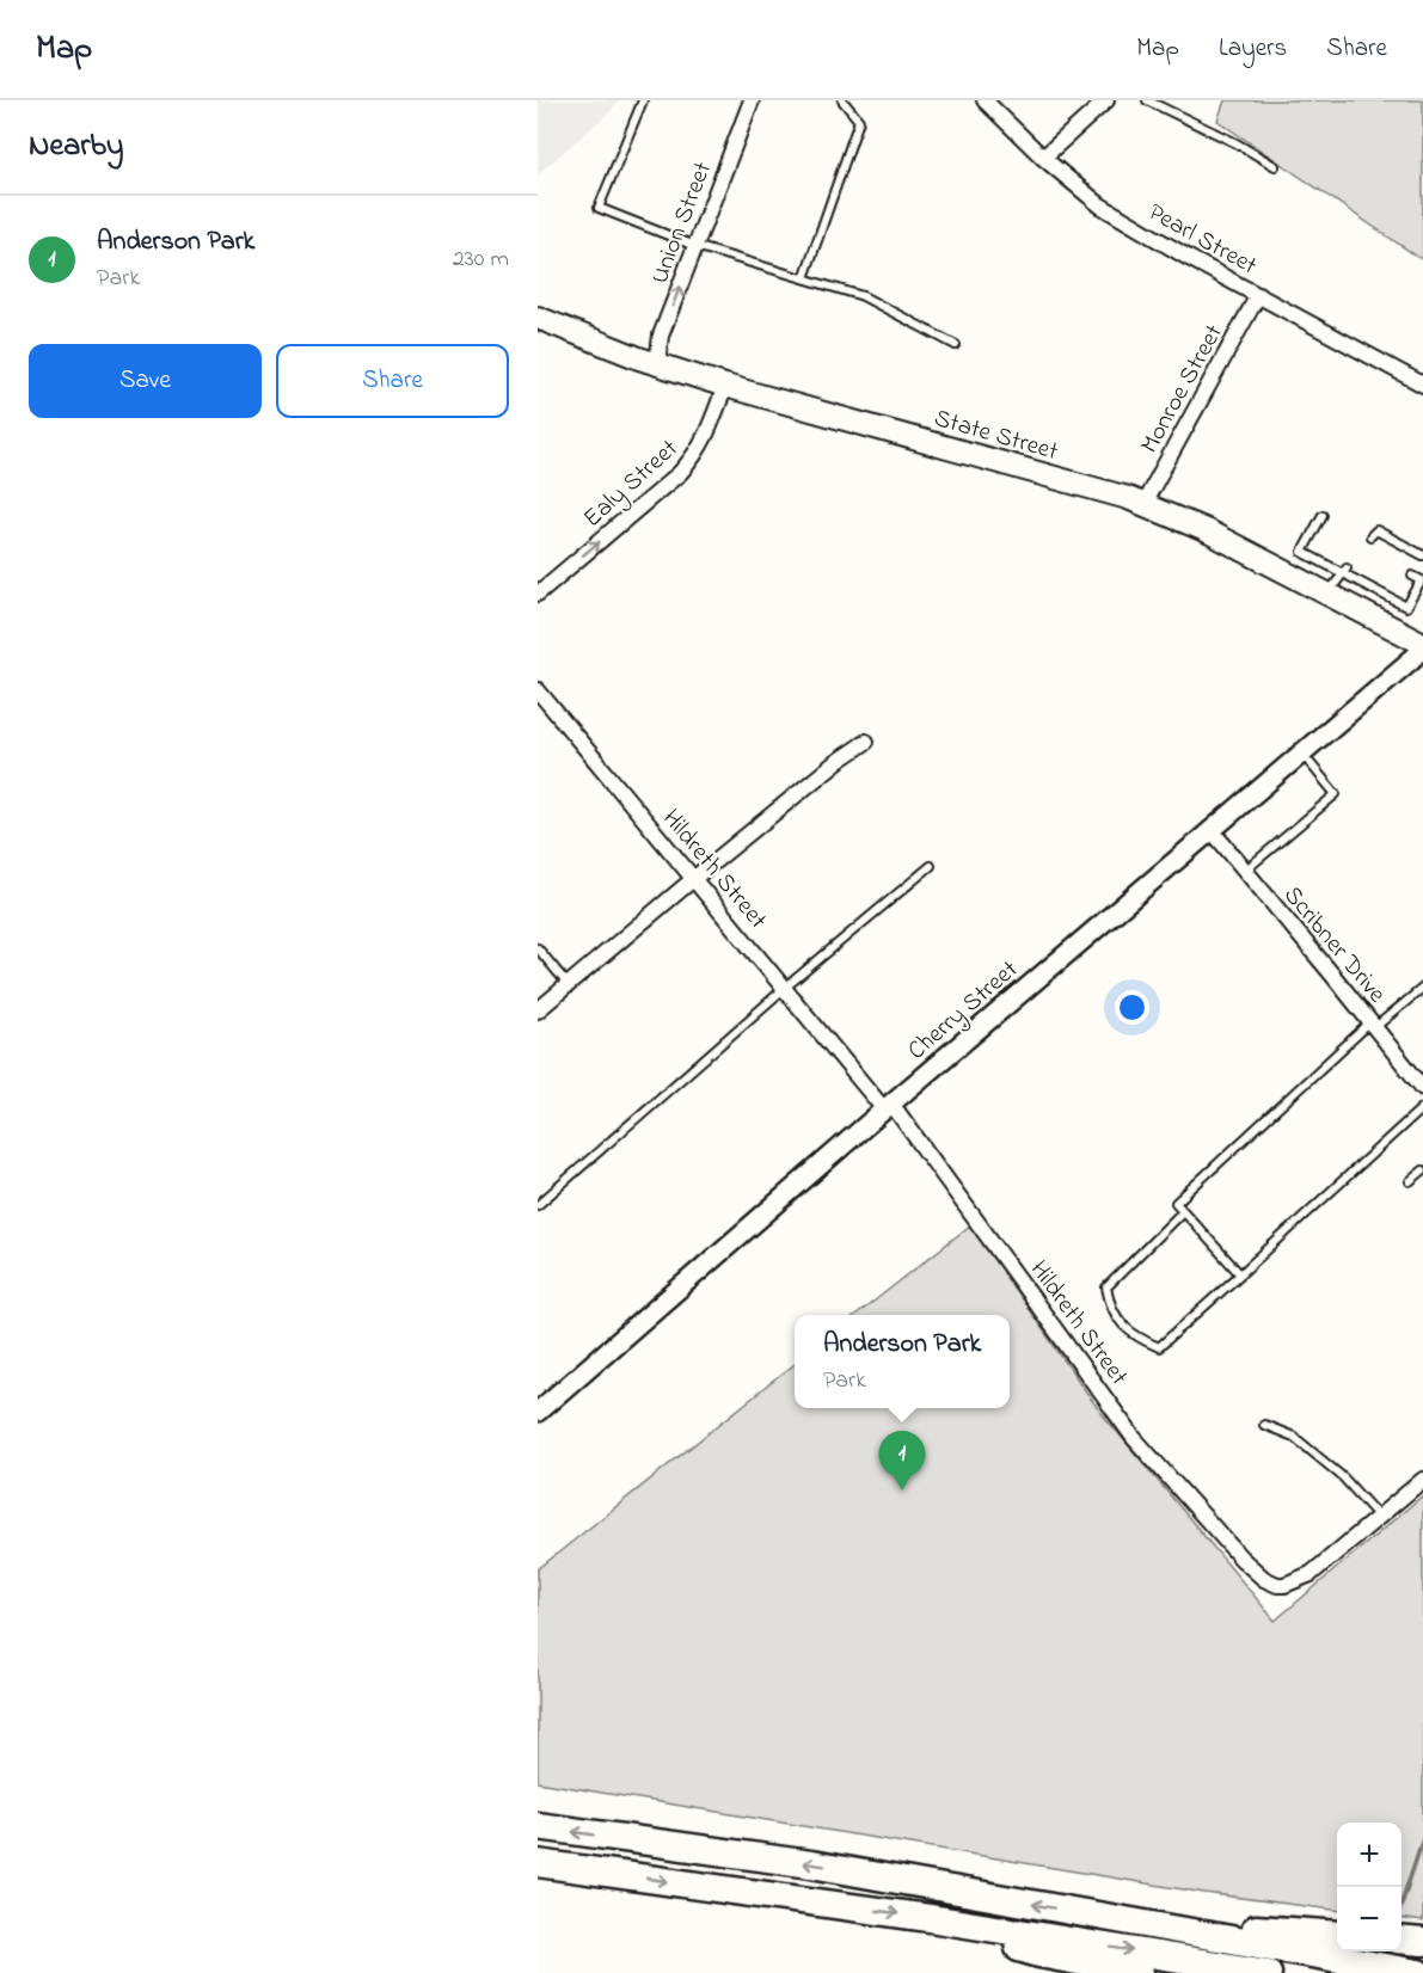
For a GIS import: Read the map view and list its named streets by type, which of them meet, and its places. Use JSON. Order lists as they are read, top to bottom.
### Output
{
  "streets": {
    "main road": ["State Street"],
    "street": [
      "Union Street",
      "Pearl Street",
      "Monroe Street",
      "Ealy Street",
      "Hildreth Street",
      "Scribner Drive",
      "Cherry Street"
    ]
  },
  "crossings": [
    ["Union Street", "State Street"],
    ["Pearl Street", "Monroe Street"],
    ["Monroe Street", "State Street"],
    ["State Street", "Ealy Street"],
    ["State Street", "Cherry Street"],
    ["Hildreth Street", "Cherry Street"],
    ["Scribner Drive", "Cherry Street"]
  ],
  "one_way": ["Union Street", "Ealy Street"],
  "page": {
    "header": "Map",
    "nav": ["Map", "Layers", "Share"],
    "heading": "Nearby",
    "list": [
      {
        "mark": "1",
        "name": "Anderson Park",
        "note": "Park",
        "value": "230 m"
      }
    ],
    "buttons": ["Save", "Share"],
    "popup": ["Anderson Park", "Park"],
    "pins": "1",
    "map_buttons": ["+", "−"]
  }
}
